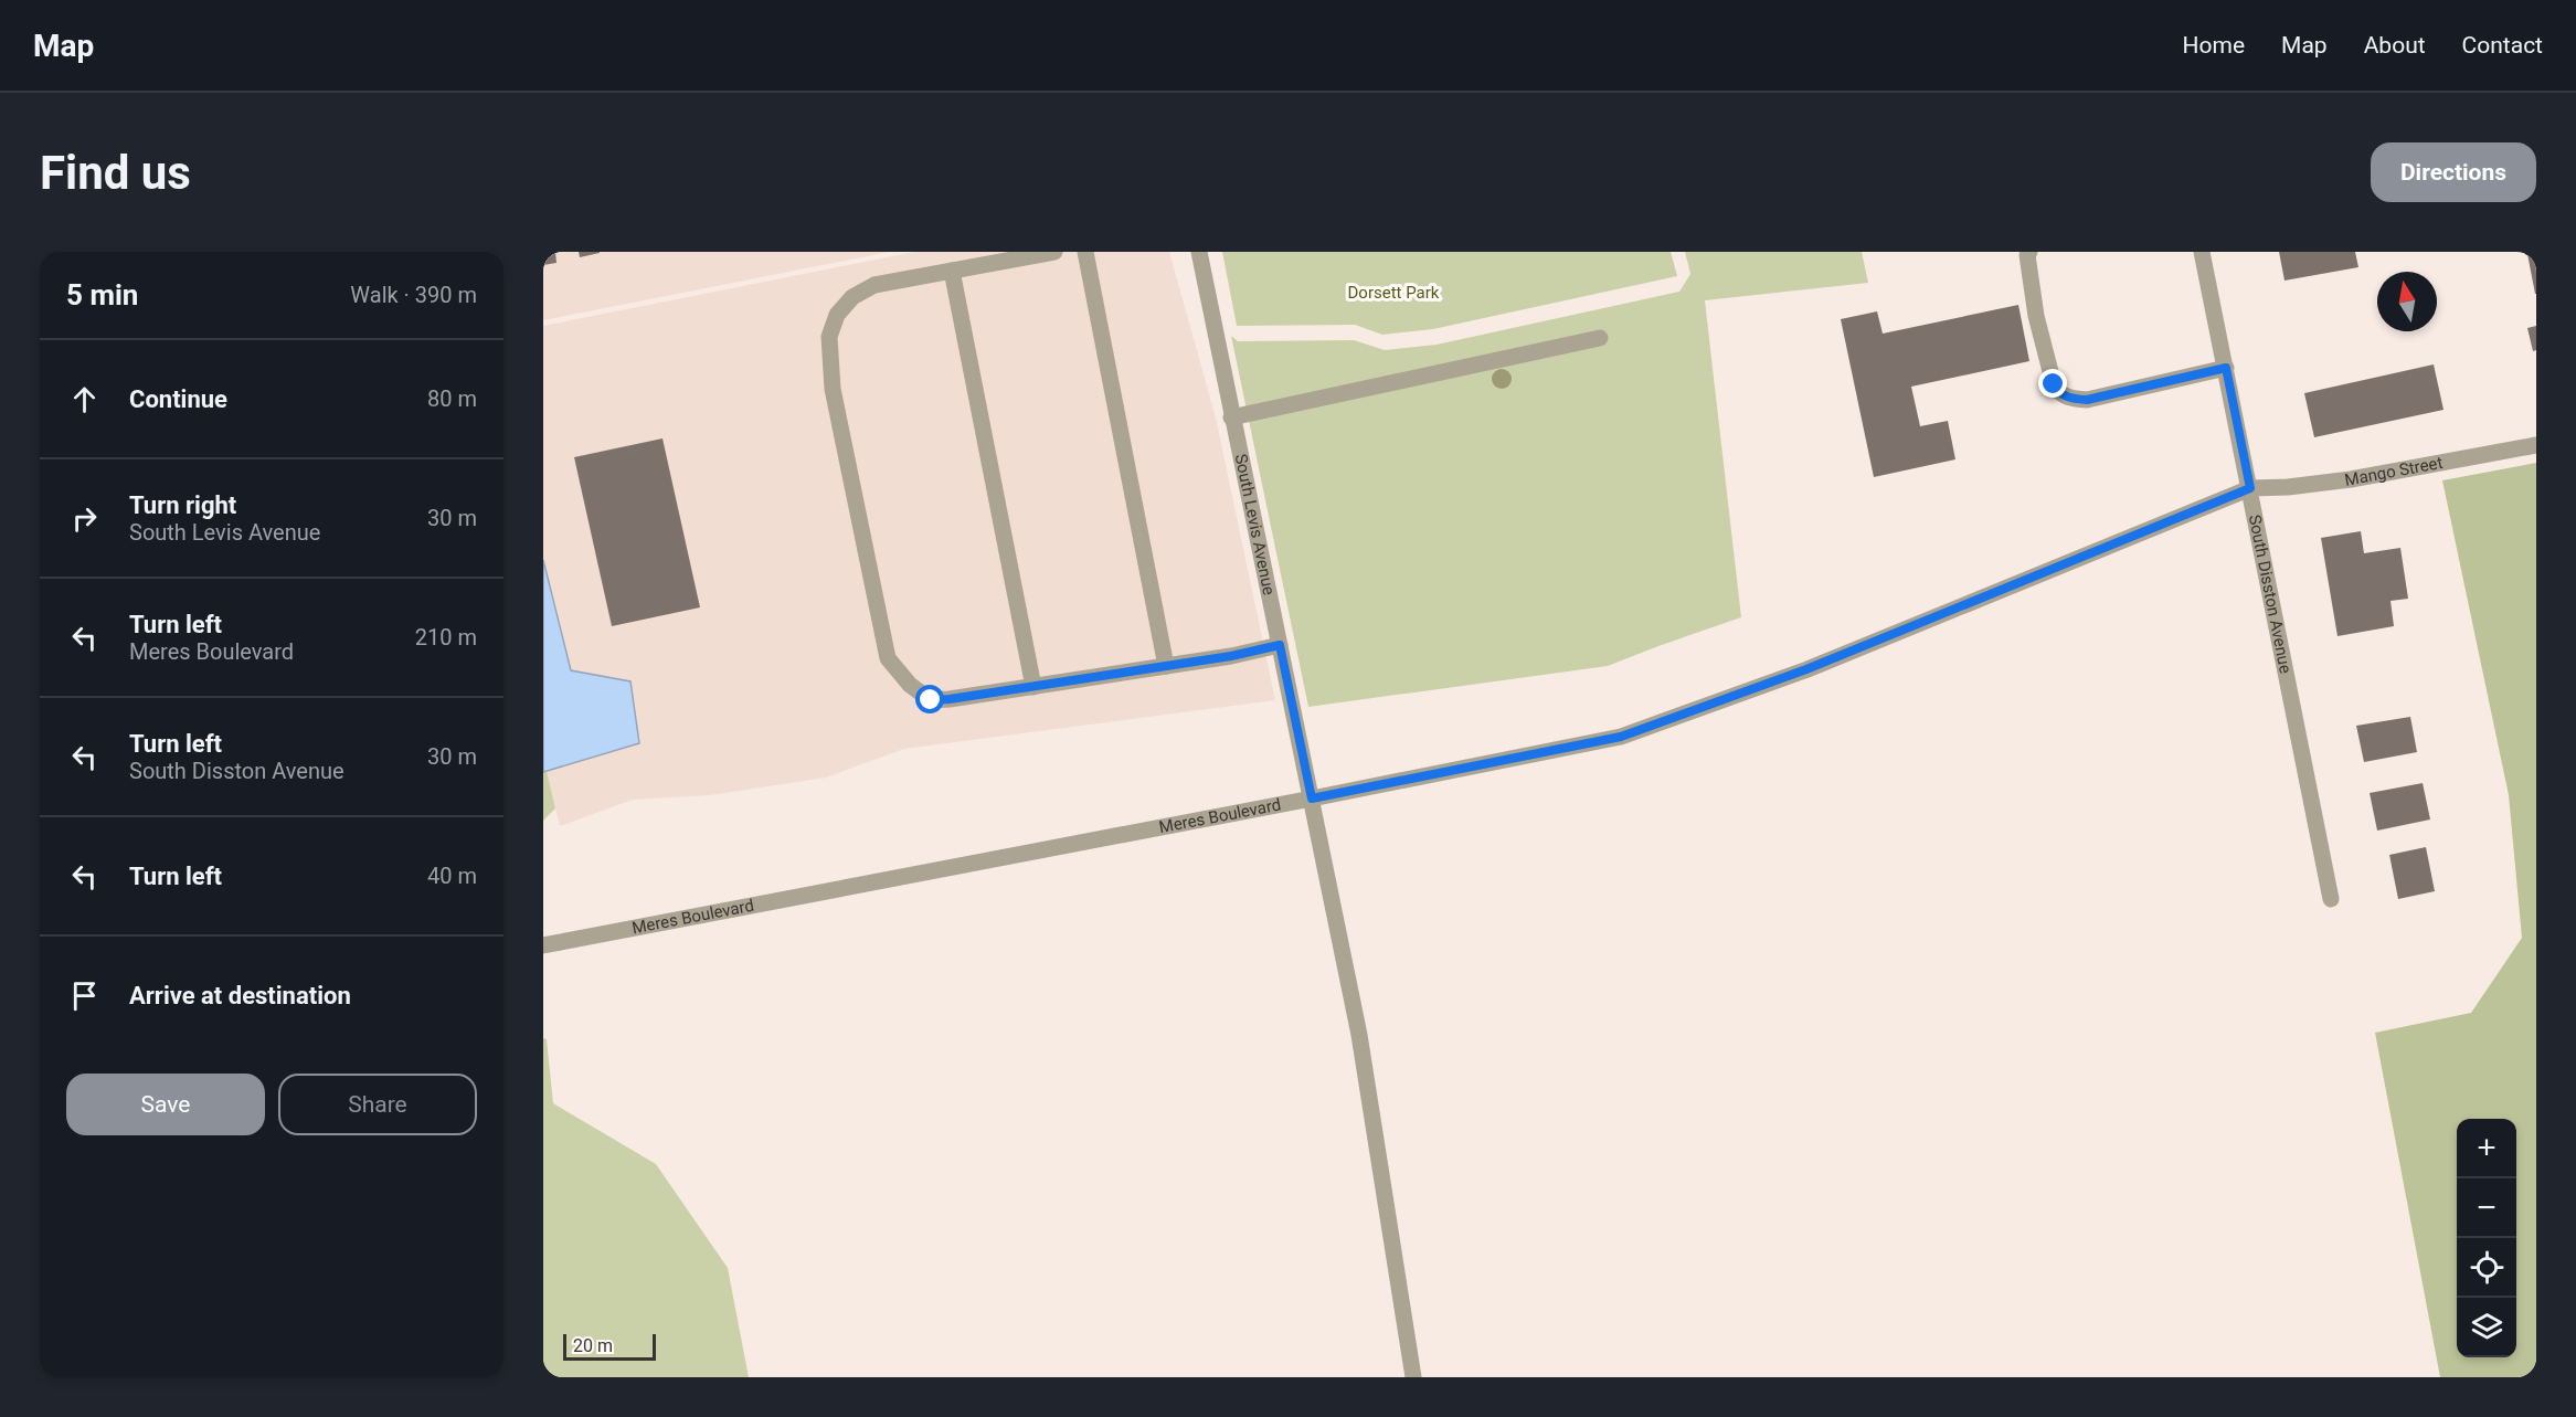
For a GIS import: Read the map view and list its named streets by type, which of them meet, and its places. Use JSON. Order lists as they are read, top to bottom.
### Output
{
  "streets": {
    "street": [
      "Mango Street",
      "South Levis Avenue",
      "South Disston Avenue",
      "Meres Boulevard"
    ]
  },
  "crossings": [
    ["Mango Street", "South Disston Avenue"],
    ["Mango Street", "Meres Boulevard"],
    ["South Levis Avenue", "Meres Boulevard"],
    ["South Disston Avenue", "Meres Boulevard"]
  ],
  "parks": ["Dorsett Park"],
  "scale_bar": "20 m",
  "north": "top",
  "page": {
    "header": "Map",
    "nav": [
      "Home",
      "Map",
      "About",
      "Contact"
    ],
    "buttons": [
      "Directions",
      ["Save", "Share"]
    ],
    "title": "Find us",
    "heading": ["5 min", "Walk · 390 m"],
    "list": [
      ["Continue", "80 m"],
      ["Turn right", "South Levis Avenue", "30 m"],
      ["Turn left", "Meres Boulevard", "210 m"],
      ["Turn left", "South Disston Avenue", "30 m"],
      ["Turn left", "40 m"],
      "Arrive at destination"
    ],
    "map_buttons": ["+", "−"],
    "scale": "20 m"
  }
}
